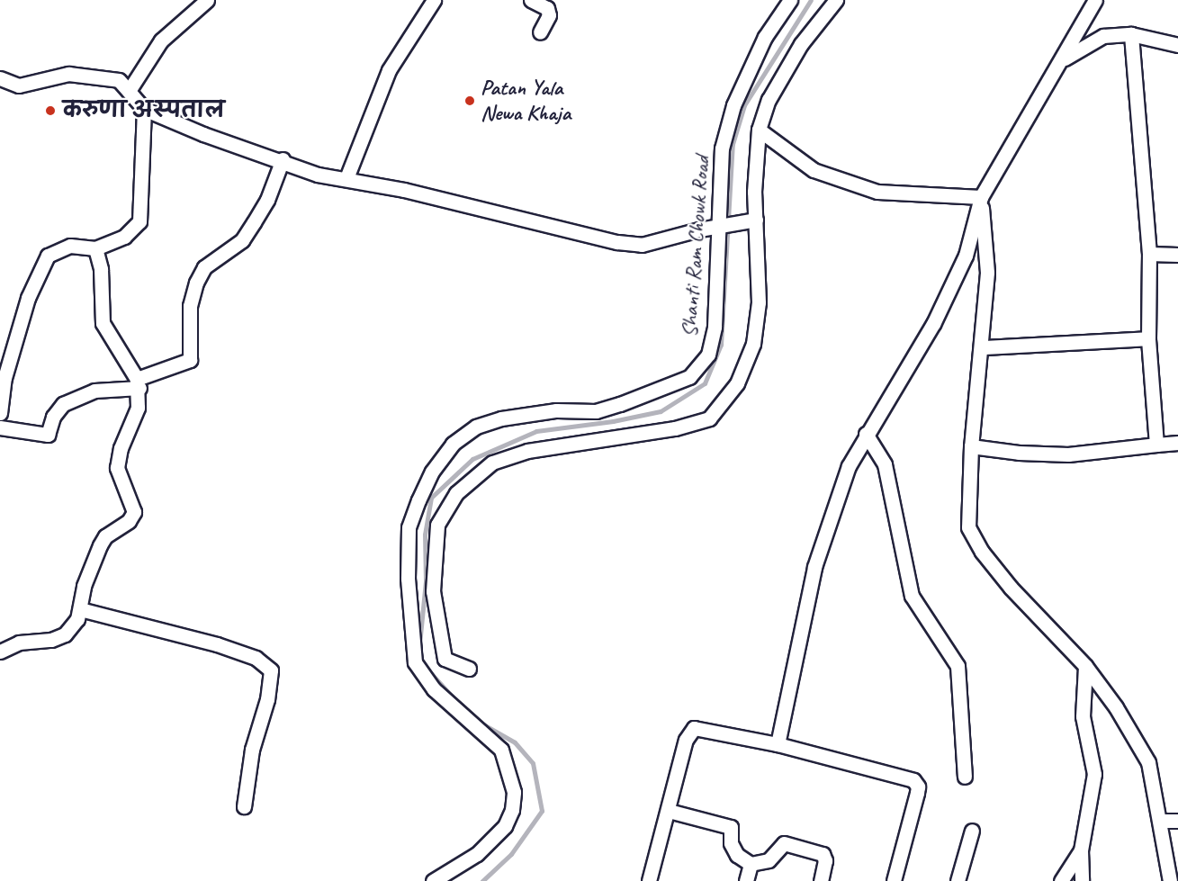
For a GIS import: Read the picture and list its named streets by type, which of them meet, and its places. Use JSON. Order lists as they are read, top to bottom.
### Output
{
  "streets": {
    "street": ["Shanti Ram Chowk Road"]
  },
  "places": ["Patan Yala Newa Khaja", "करुणा अस्पताल"]
}
